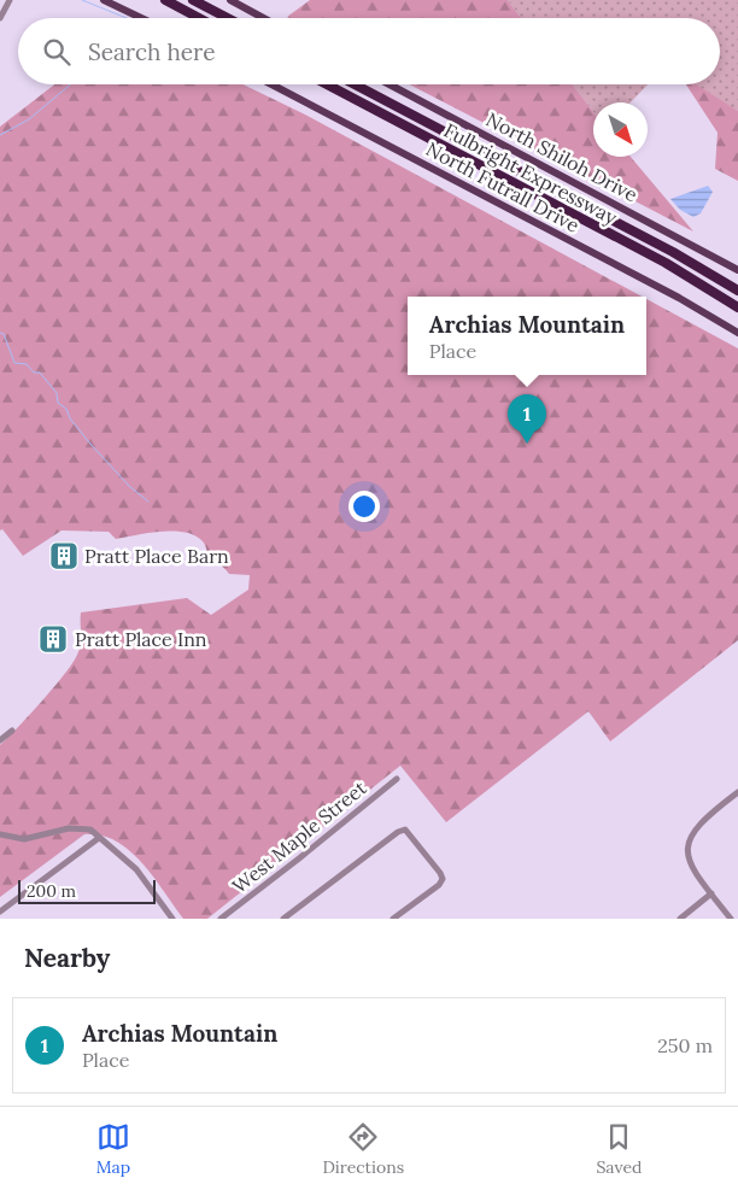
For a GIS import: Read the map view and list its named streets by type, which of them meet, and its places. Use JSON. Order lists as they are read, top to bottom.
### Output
{
  "streets": {
    "highway": ["Fulbright Expressway"],
    "main road": ["North Shiloh Drive", "North Futrall Drive"],
    "street": ["West Maple Street"]
  },
  "places": {
    "building": ["Pratt Place Barn", "Pratt Place Inn"]
  },
  "scale_bar": "200 m",
  "north": "bottom right",
  "page": {
    "search": "Search here",
    "popup": ["Archias Mountain", "Place"],
    "pins": "1",
    "scale": "200 m",
    "heading": "Nearby",
    "list": [
      {
        "mark": "1",
        "name": "Archias Mountain",
        "note": "Place",
        "value": "250 m"
      }
    ],
    "nav": ["Map", "Directions", "Saved"]
  }
}
